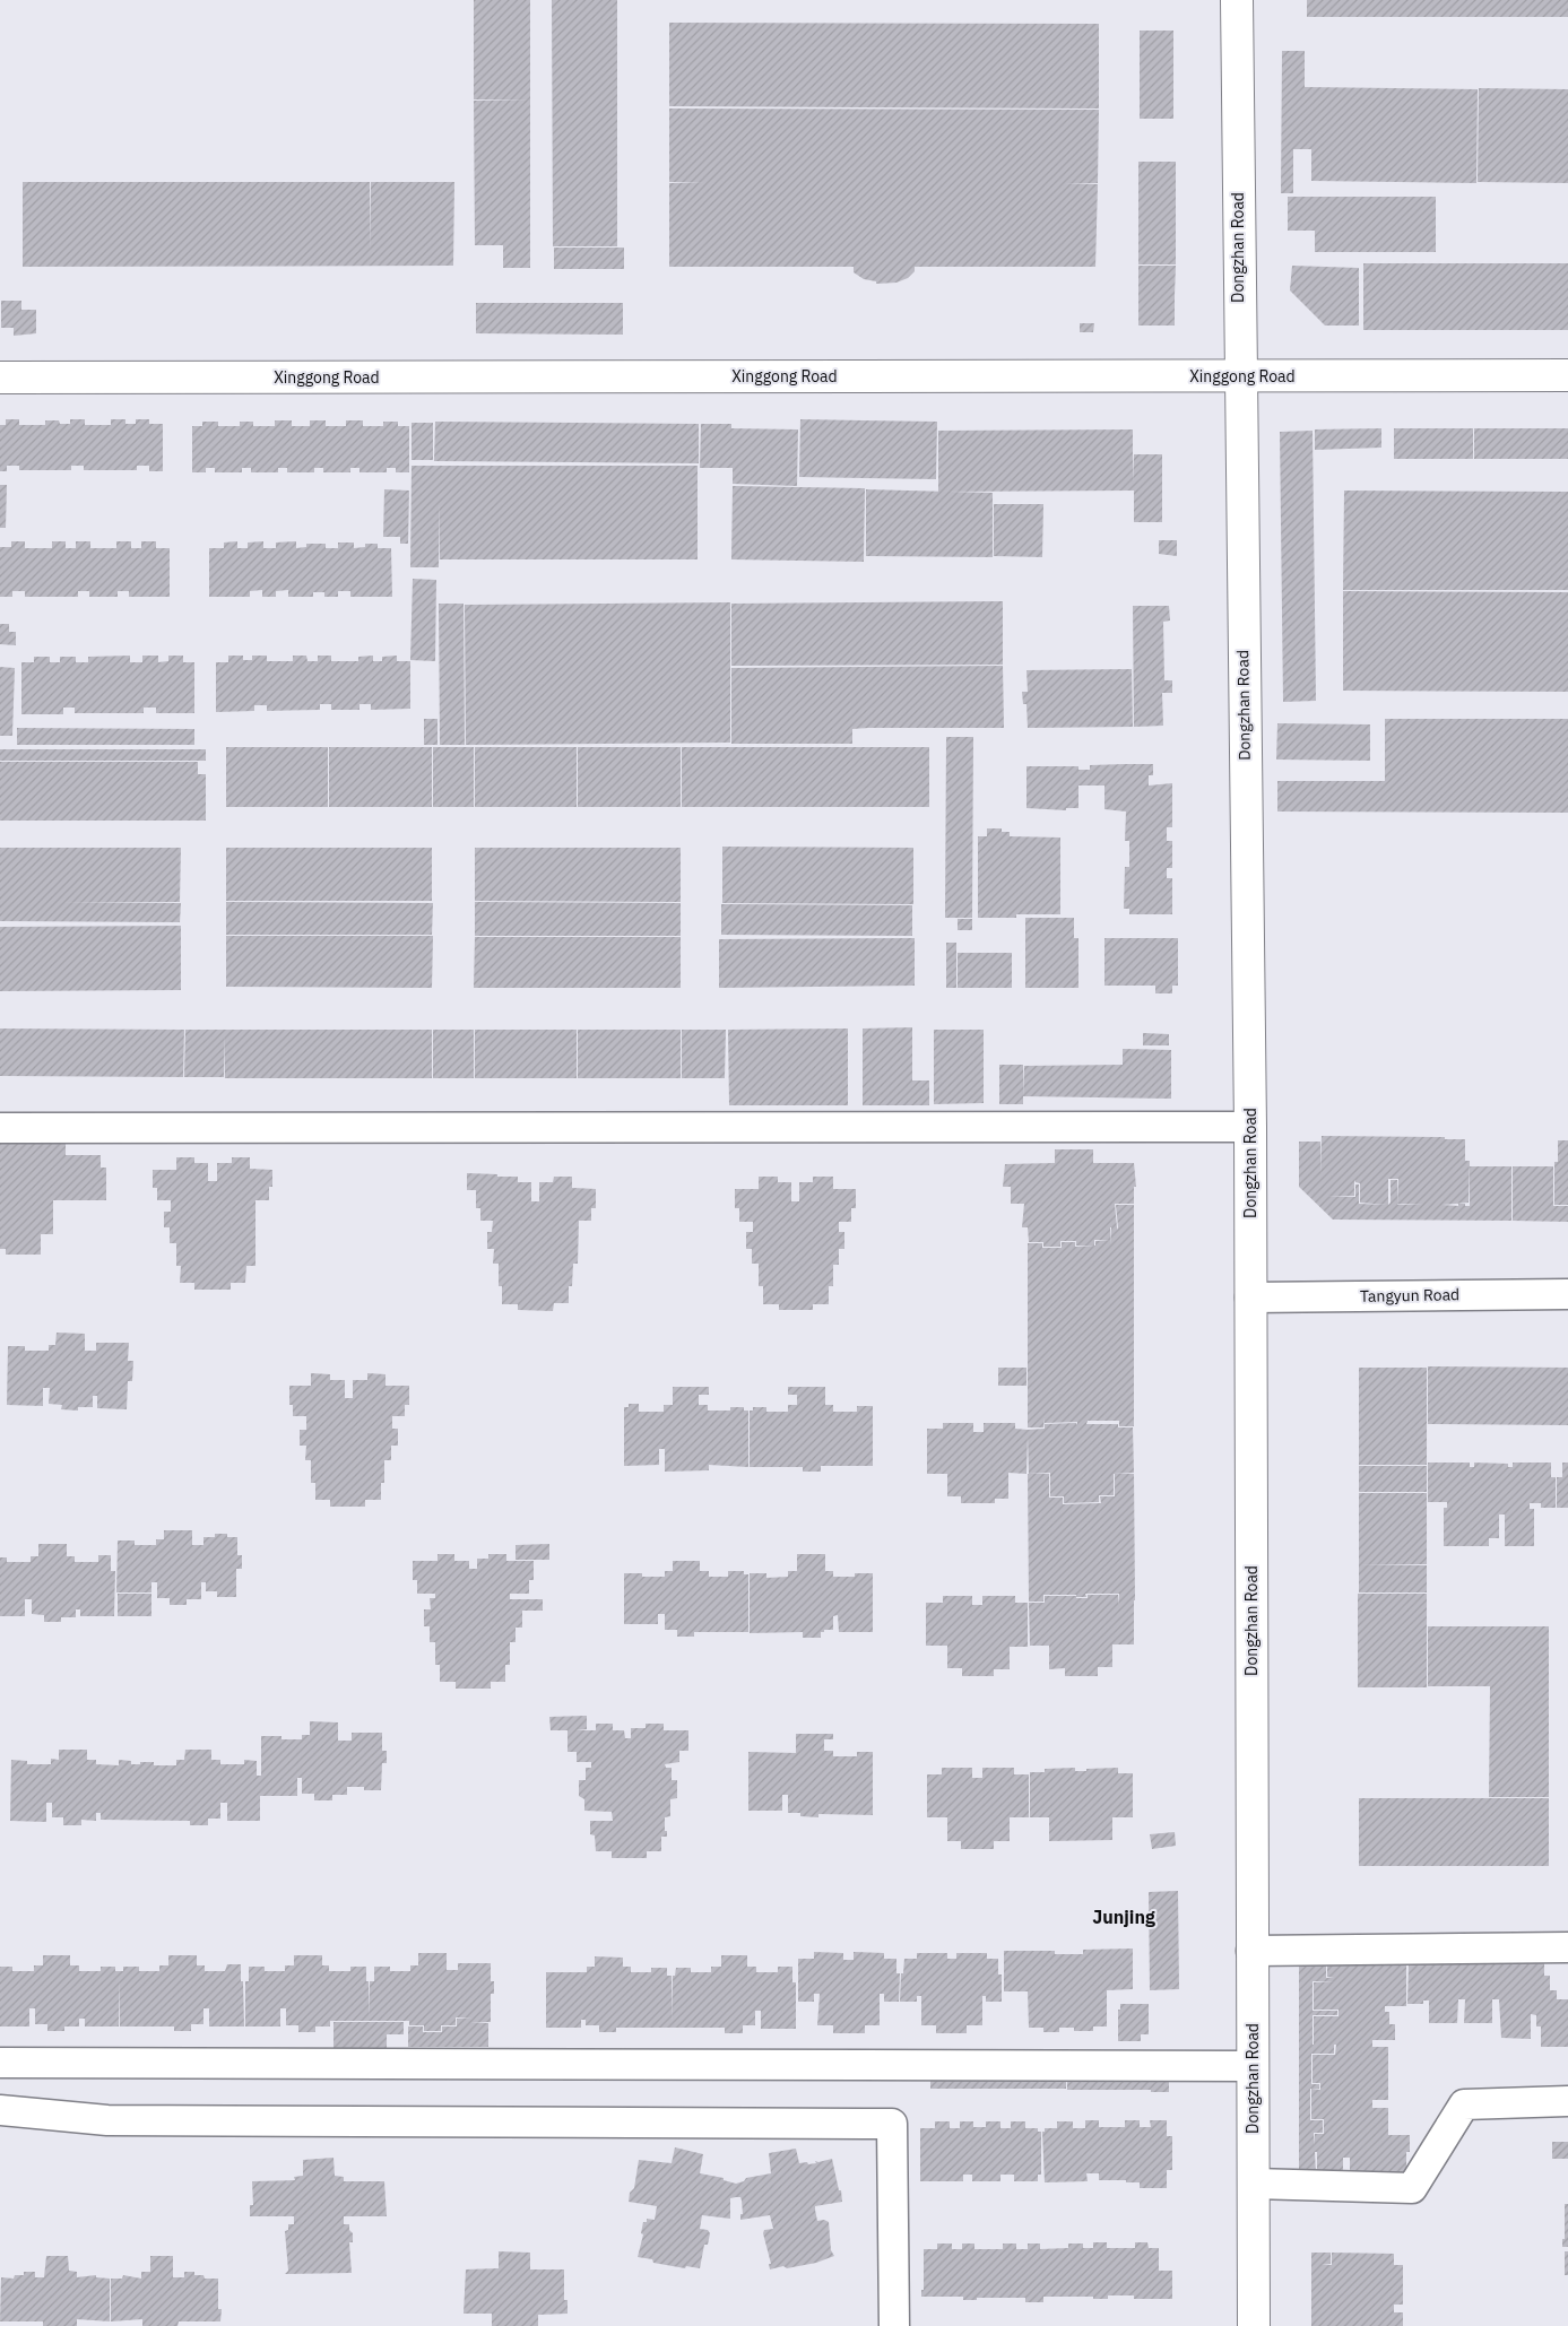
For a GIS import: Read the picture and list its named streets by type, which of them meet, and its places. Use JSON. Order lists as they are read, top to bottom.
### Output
{
  "streets": {
    "street": ["Dongzhan Road", "Xinggong Road", "Tangyun Road"]
  },
  "crossings": [
    ["Dongzhan Road", "Xinggong Road"],
    ["Dongzhan Road", "Tangyun Road"]
  ],
  "districts": ["Junjing"]
}
